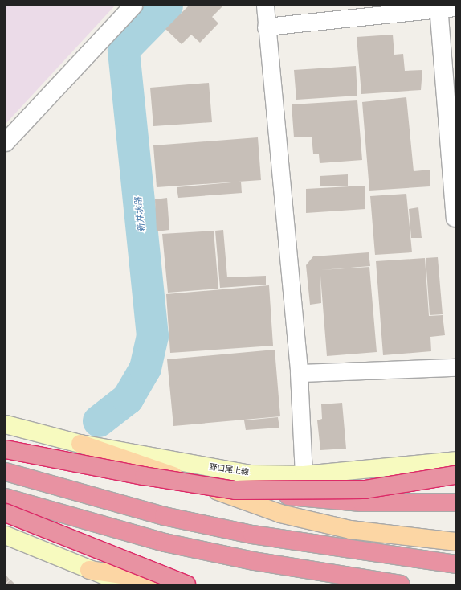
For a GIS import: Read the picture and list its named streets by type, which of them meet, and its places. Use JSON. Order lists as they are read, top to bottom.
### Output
{
  "streets": {
    "main road": ["野口尾上線"]
  },
  "water": ["新井水路"]
}
